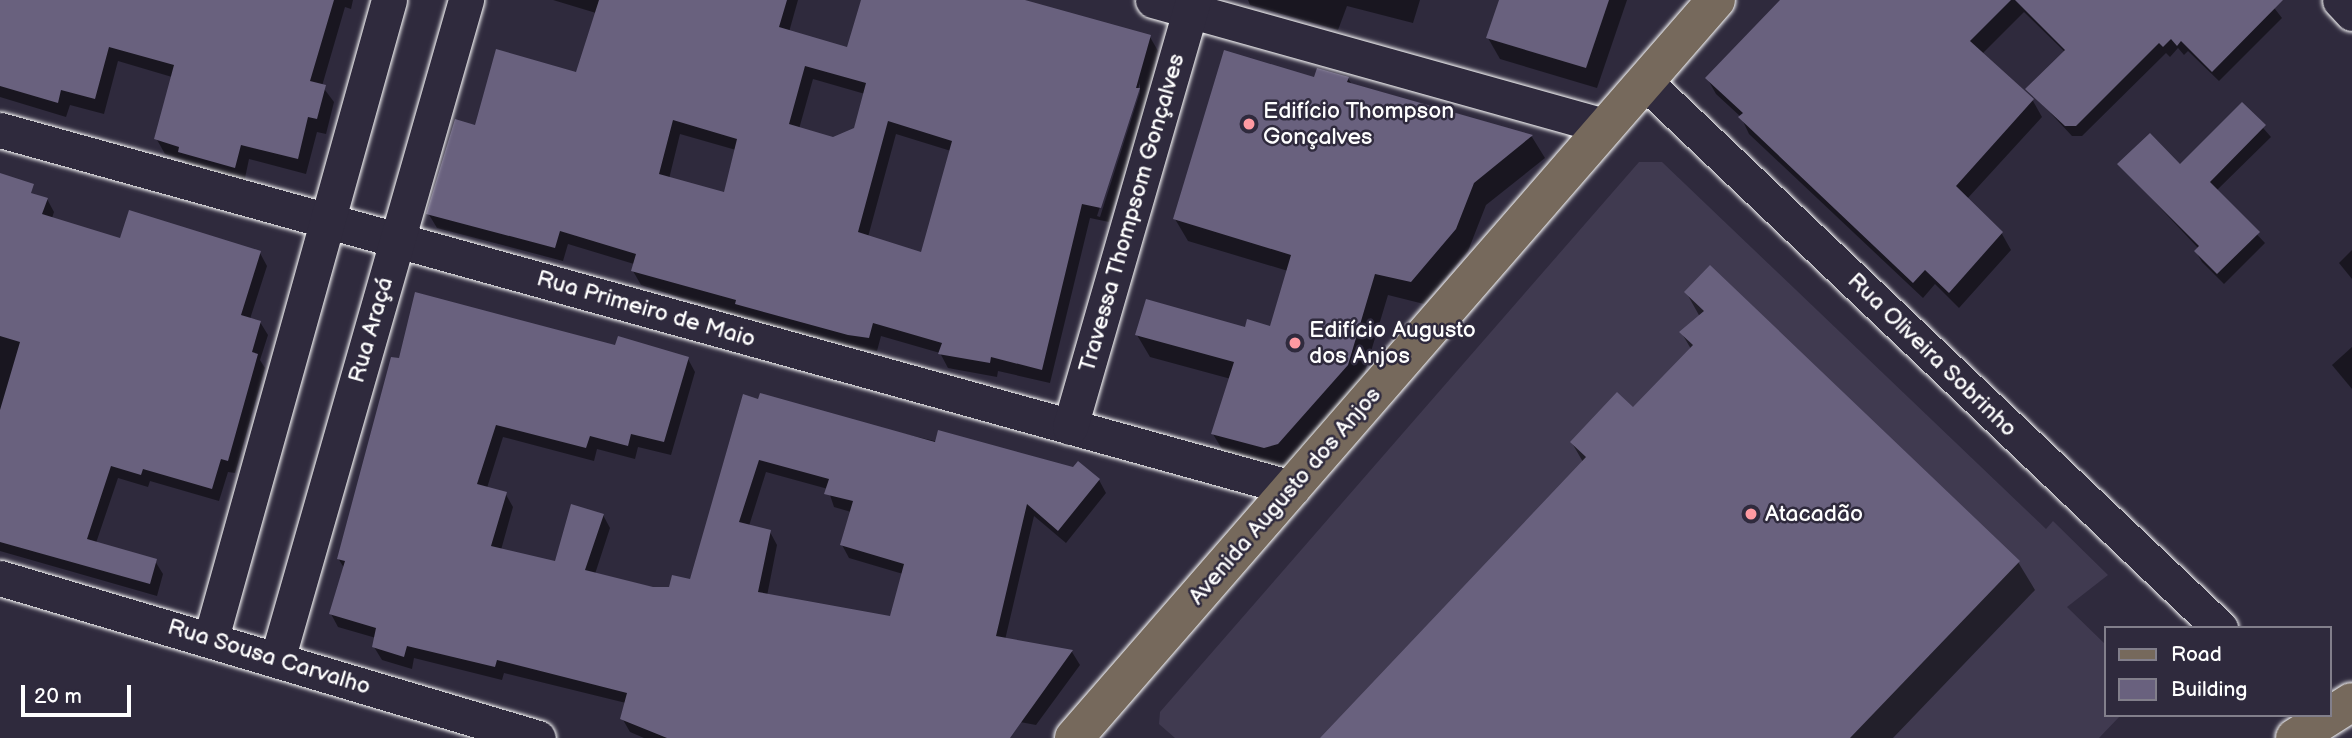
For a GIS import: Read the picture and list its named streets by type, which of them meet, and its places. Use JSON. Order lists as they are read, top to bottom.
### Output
{
  "streets": {
    "main road": ["Avenida Augusto dos Anjos"],
    "street": [
      "Travessa Thompsom Gonçalves",
      "Rua Primeiro de Maio",
      "Rua Araçá",
      "Rua Oliveira Sobrinho",
      "Rua Sousa Carvalho"
    ]
  },
  "crossings": [
    ["Travessa Thompsom Gonçalves", "Rua Primeiro de Maio"],
    ["Rua Primeiro de Maio", "Rua Araçá"],
    ["Rua Primeiro de Maio", "Avenida Augusto dos Anjos"],
    ["Rua Araçá", "Rua Sousa Carvalho"],
    ["Rua Oliveira Sobrinho", "Avenida Augusto dos Anjos"]
  ],
  "places": ["Edifício Thompson Gonçalves", "Edifício Augusto dos Anjos", "Atacadão"],
  "legend": ["Road", "Building"],
  "scale_bar": "20 m"
}
